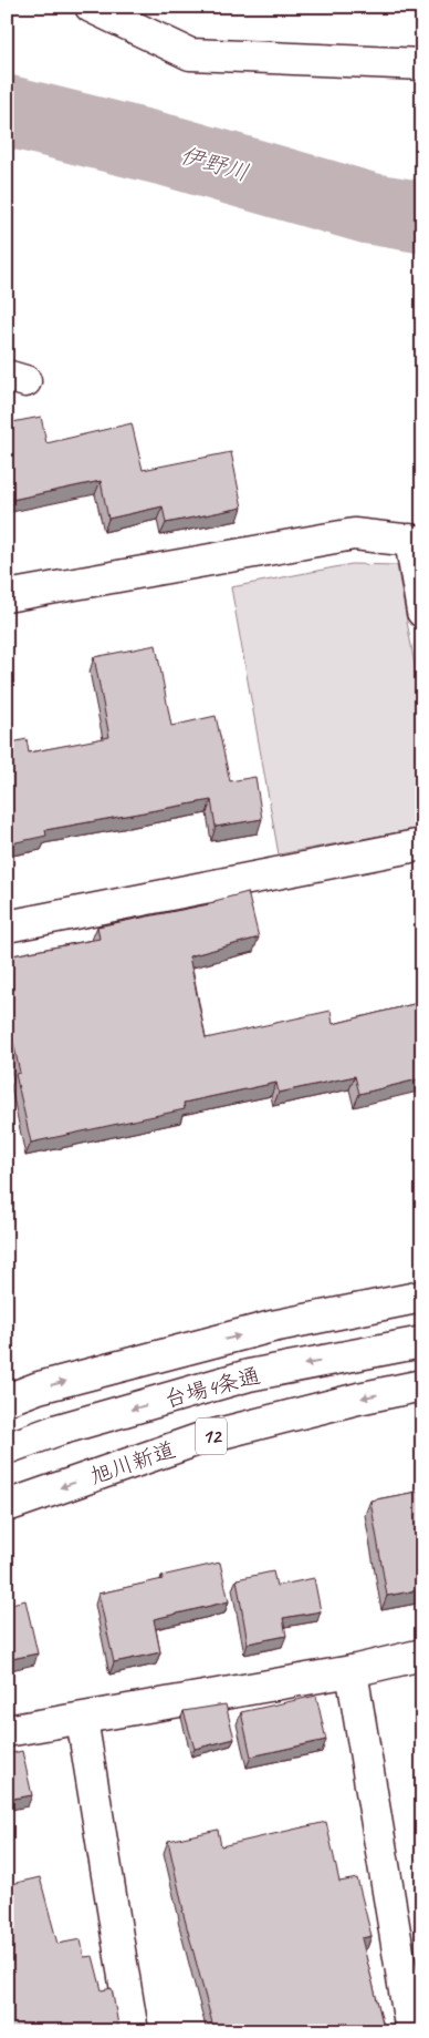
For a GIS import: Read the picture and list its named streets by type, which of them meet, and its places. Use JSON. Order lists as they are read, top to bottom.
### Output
{
  "streets": {
    "main road": ["台場4条通", "12", "旭川新道"]
  },
  "water": ["伊野川"]
}
